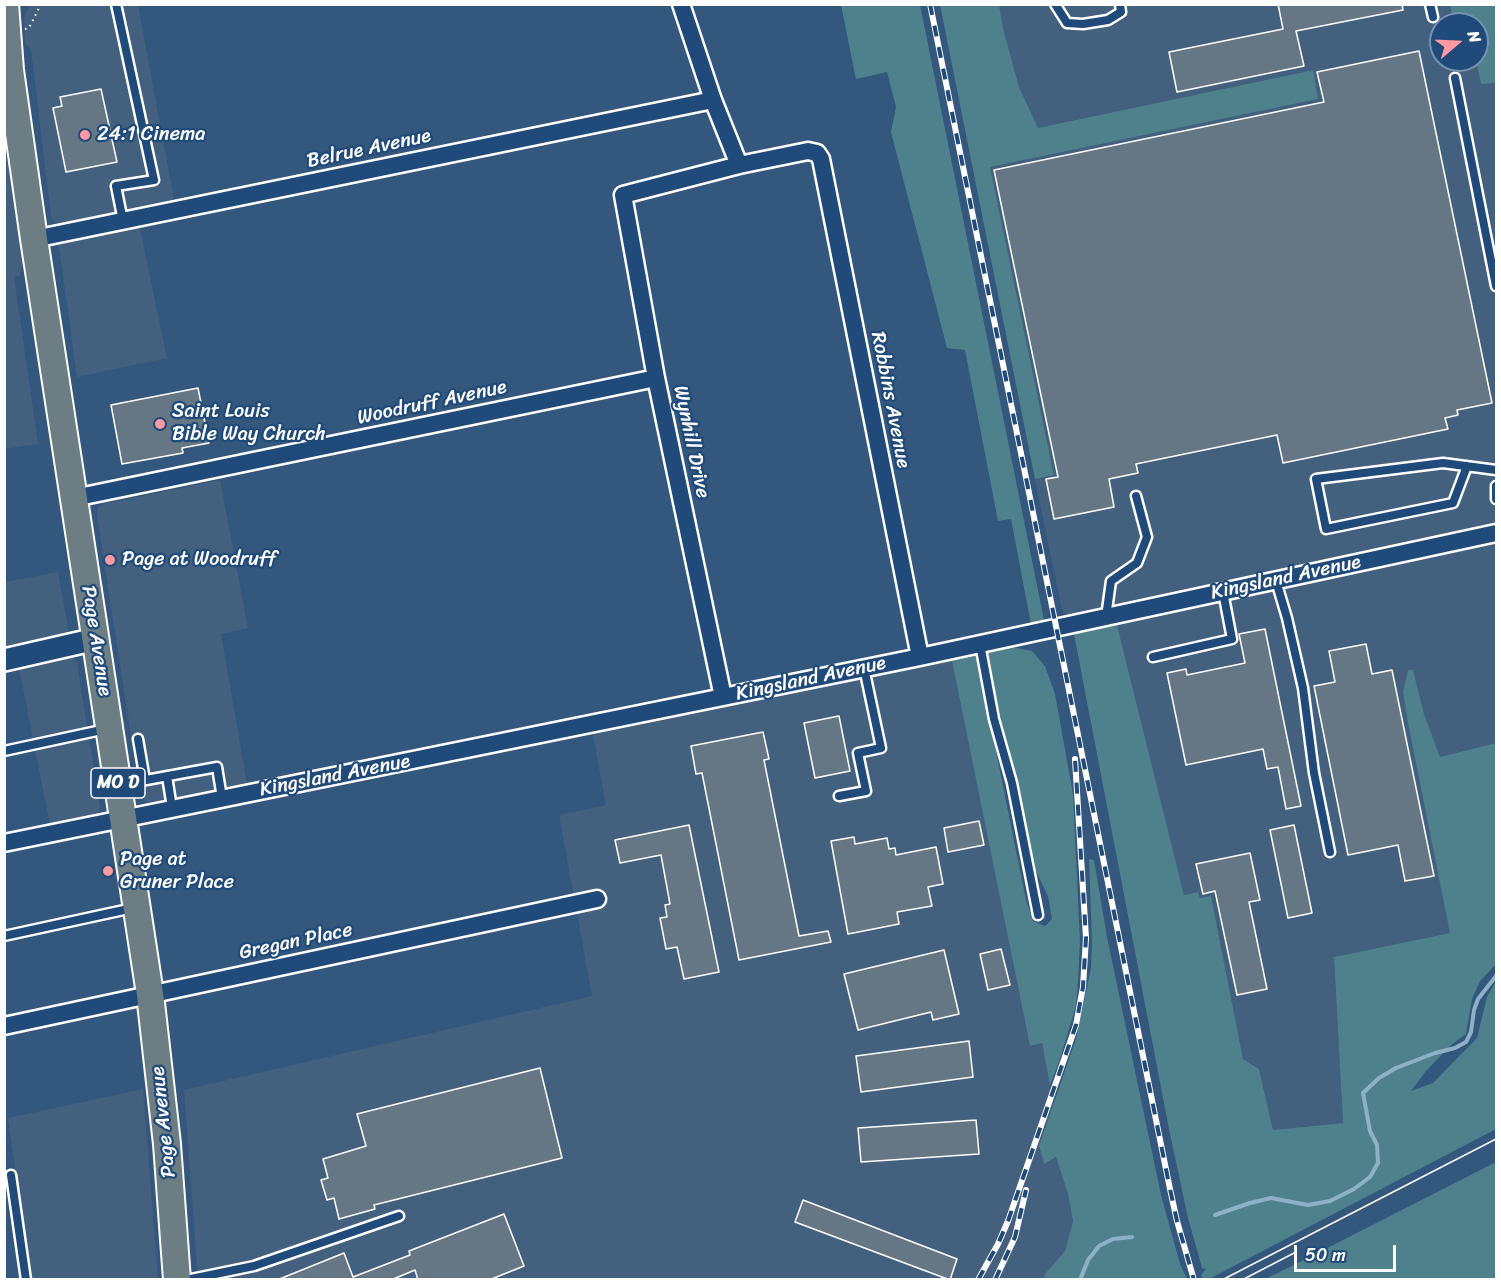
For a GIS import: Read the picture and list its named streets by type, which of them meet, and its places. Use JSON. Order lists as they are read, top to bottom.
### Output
{
  "streets": {
    "main road": ["Page Avenue", "MO D"],
    "street": [
      "Belrue Avenue",
      "Robbins Avenue",
      "Woodruff Avenue",
      "Wynhill Drive",
      "Kingsland Avenue",
      "Gregan Place"
    ]
  },
  "crossings": [
    ["Belrue Avenue", "Page Avenue"],
    ["Robbins Avenue", "Wynhill Drive"],
    ["Robbins Avenue", "Kingsland Avenue"],
    ["Woodruff Avenue", "Wynhill Drive"],
    ["Woodruff Avenue", "Page Avenue"],
    ["Wynhill Drive", "Kingsland Avenue"],
    ["Kingsland Avenue", "Page Avenue"],
    ["Page Avenue", "Gregan Place"]
  ],
  "places": [
    "24:1 Cinema",
    "Saint Louis Bible Way Church",
    "Page at Woodruff",
    "Page at Gruner Place"
  ],
  "scale_bar": "50 m",
  "north": "right"
}
